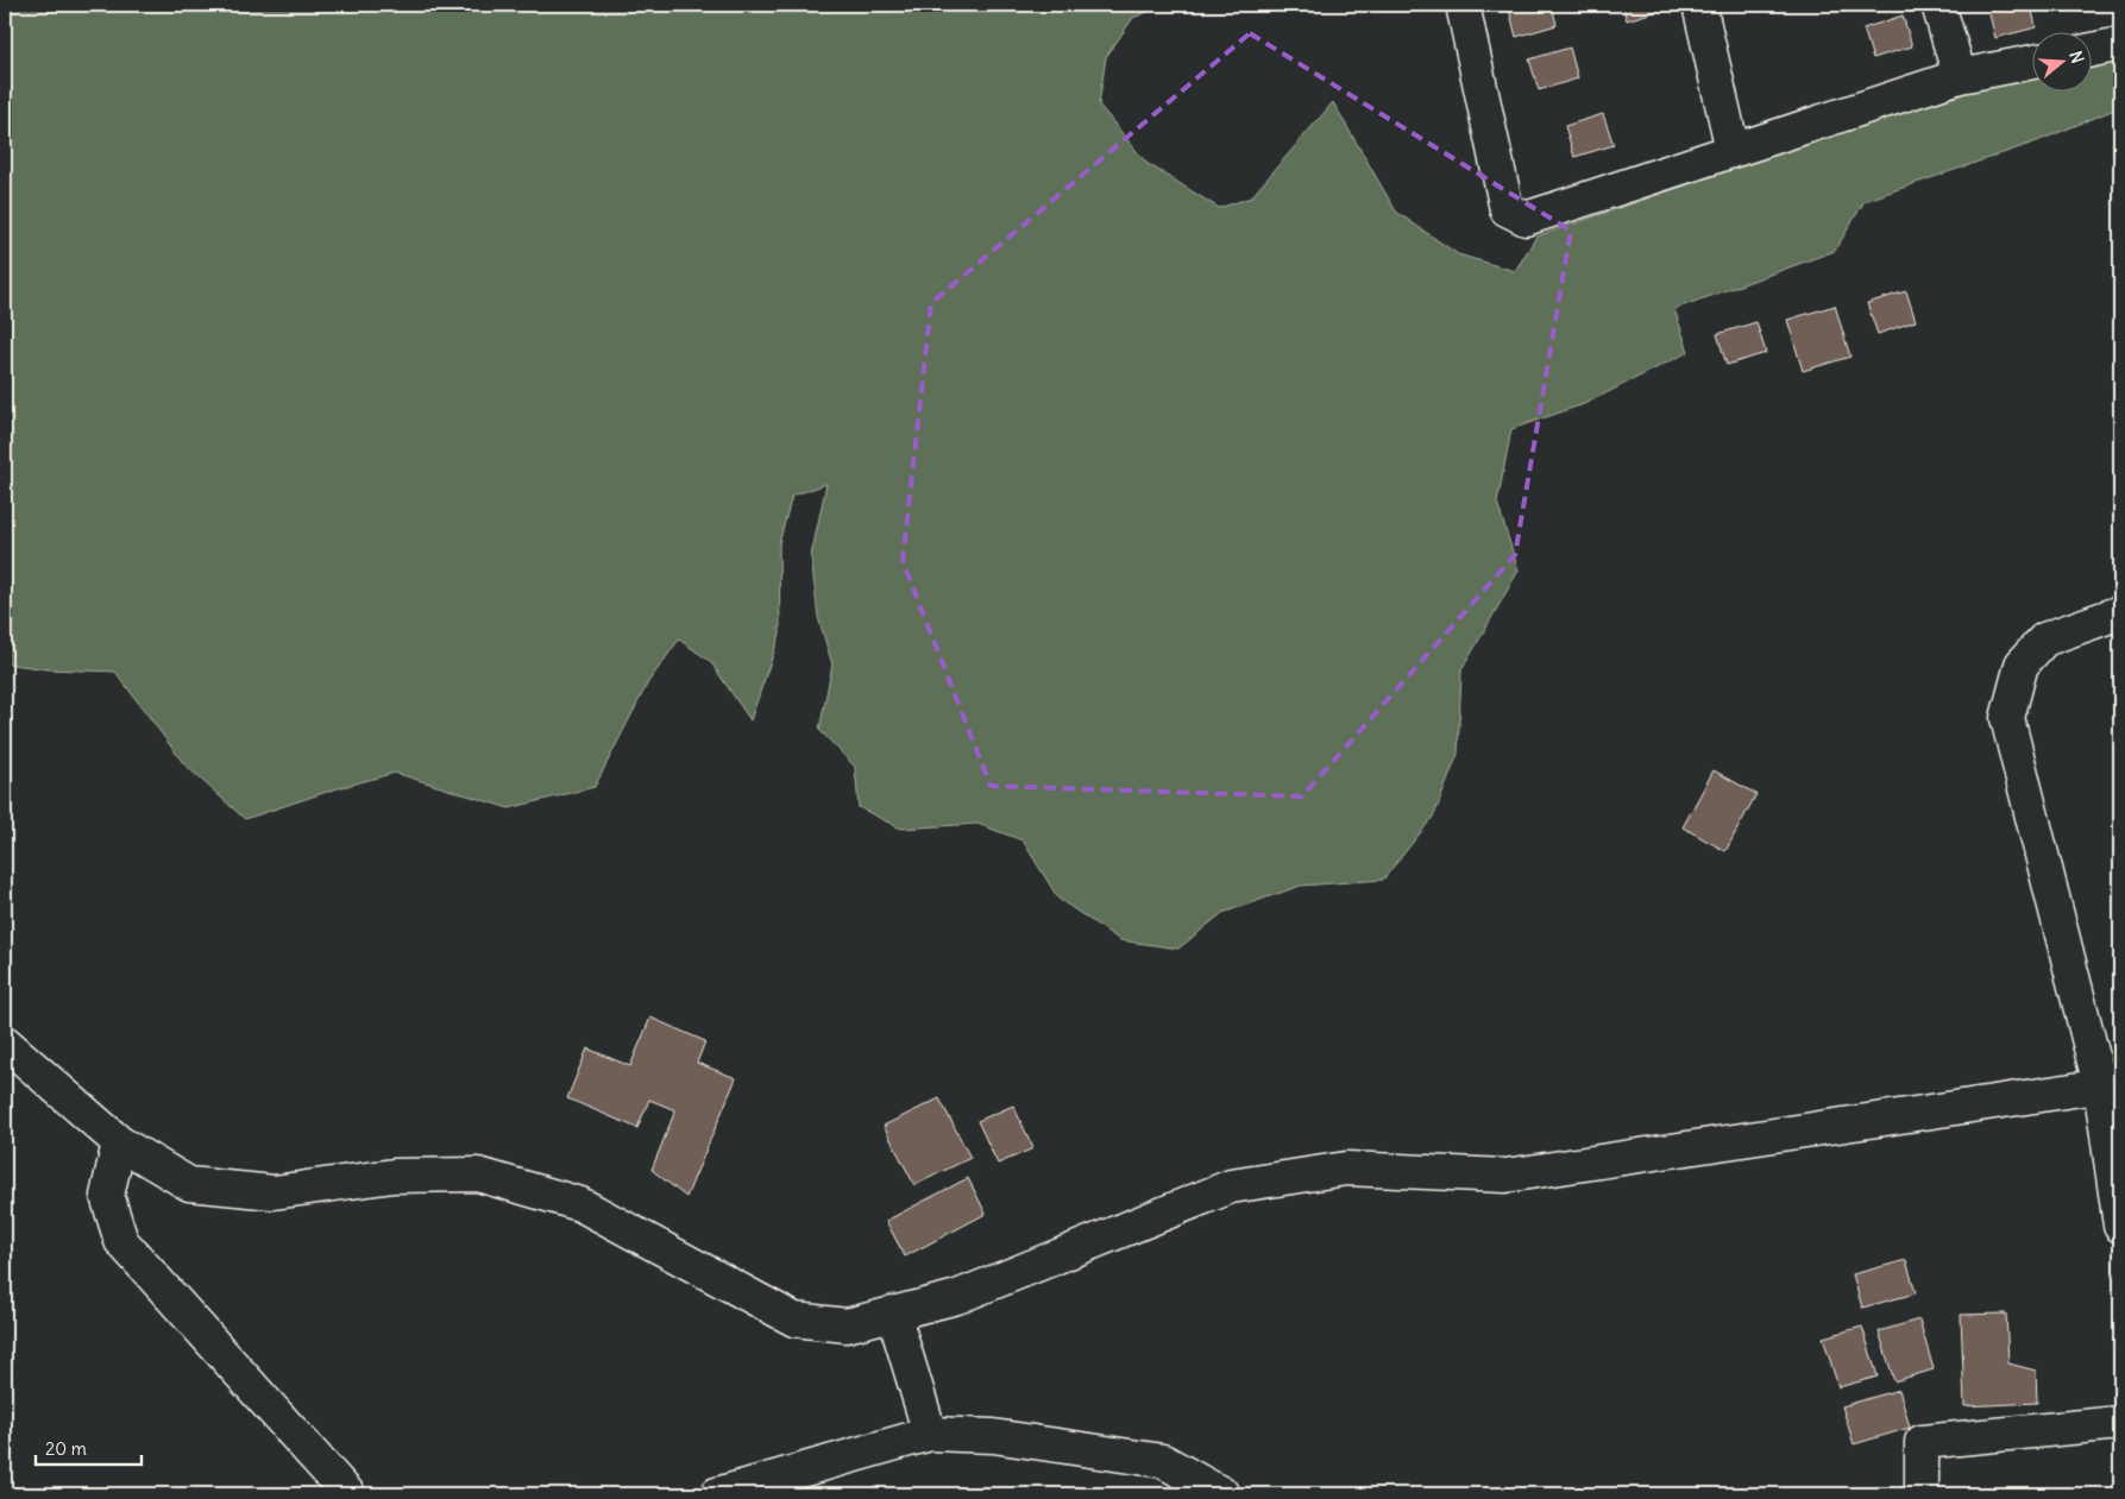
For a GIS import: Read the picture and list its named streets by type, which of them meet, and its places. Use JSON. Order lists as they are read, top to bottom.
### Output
{
  "scale_bar": "20 m",
  "north": "right"
}
